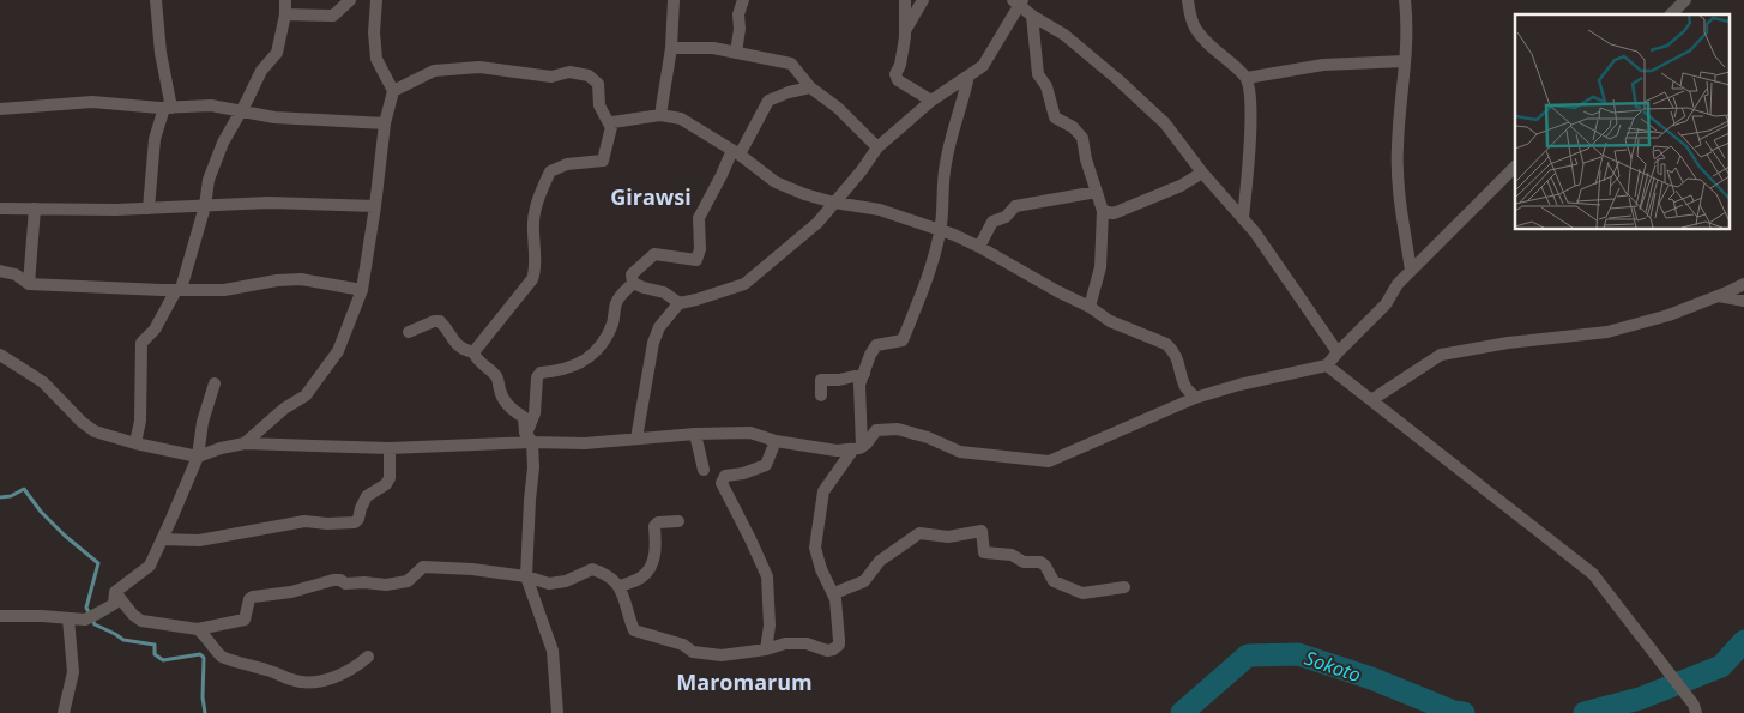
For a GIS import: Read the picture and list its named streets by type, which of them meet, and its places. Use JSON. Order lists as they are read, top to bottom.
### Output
{
  "districts": ["Girawsi", "Maromarum"],
  "water": ["Sokoto"]
}
